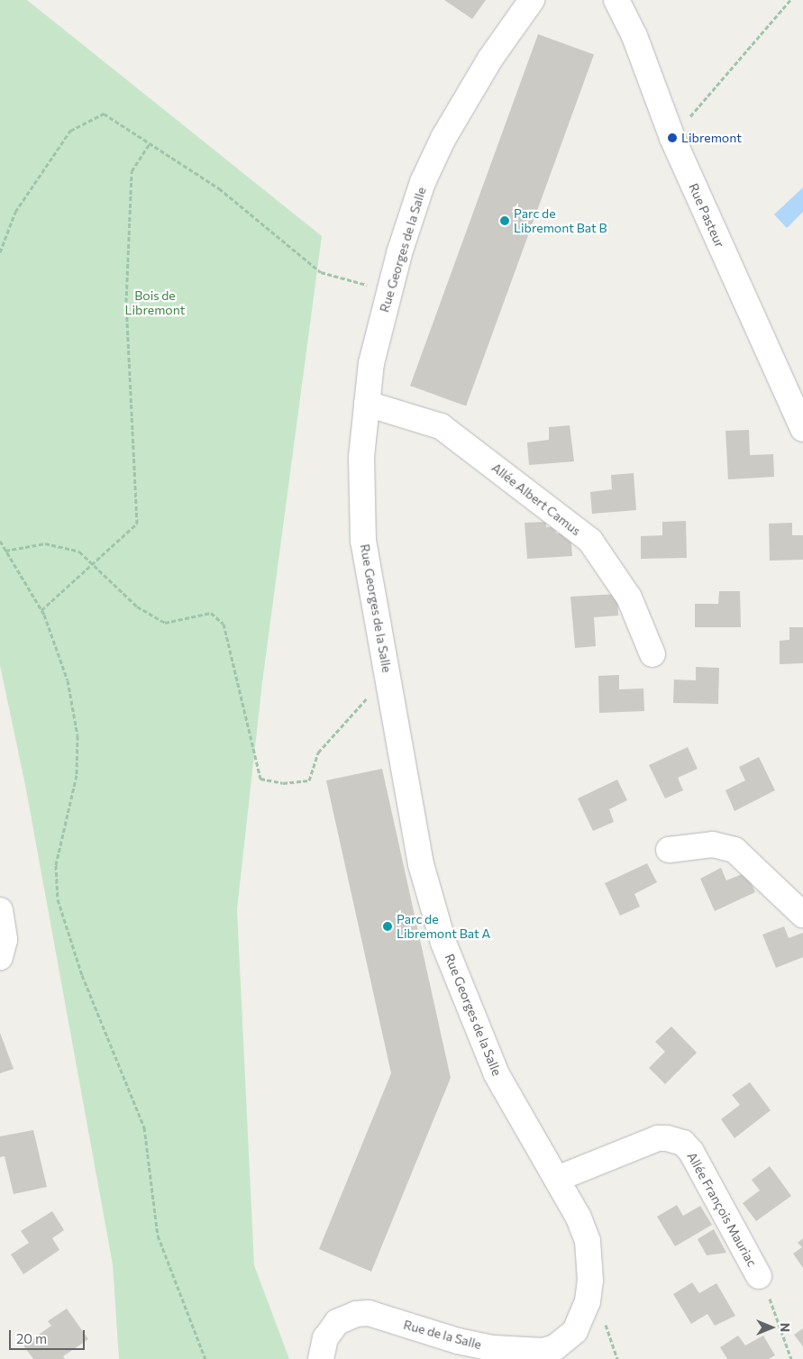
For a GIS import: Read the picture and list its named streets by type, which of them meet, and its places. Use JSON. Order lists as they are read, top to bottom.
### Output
{
  "streets": {
    "street": [
      "Rue Pasteur",
      "Rue Georges de la Salle",
      "Allée Albert Camus",
      "Allée François Mauriac",
      "Rue de la Salle"
    ]
  },
  "crossings": [
    ["Rue Georges de la Salle", "Allée Albert Camus"],
    ["Rue Georges de la Salle", "Allée François Mauriac"],
    ["Rue Georges de la Salle", "Rue de la Salle"]
  ],
  "parks": ["Bois de Libremont"],
  "places": ["Libremont", "Parc de Libremont Bat B", "Parc de Libremont Bat A"],
  "scale_bar": "20 m",
  "north": "right"
}
